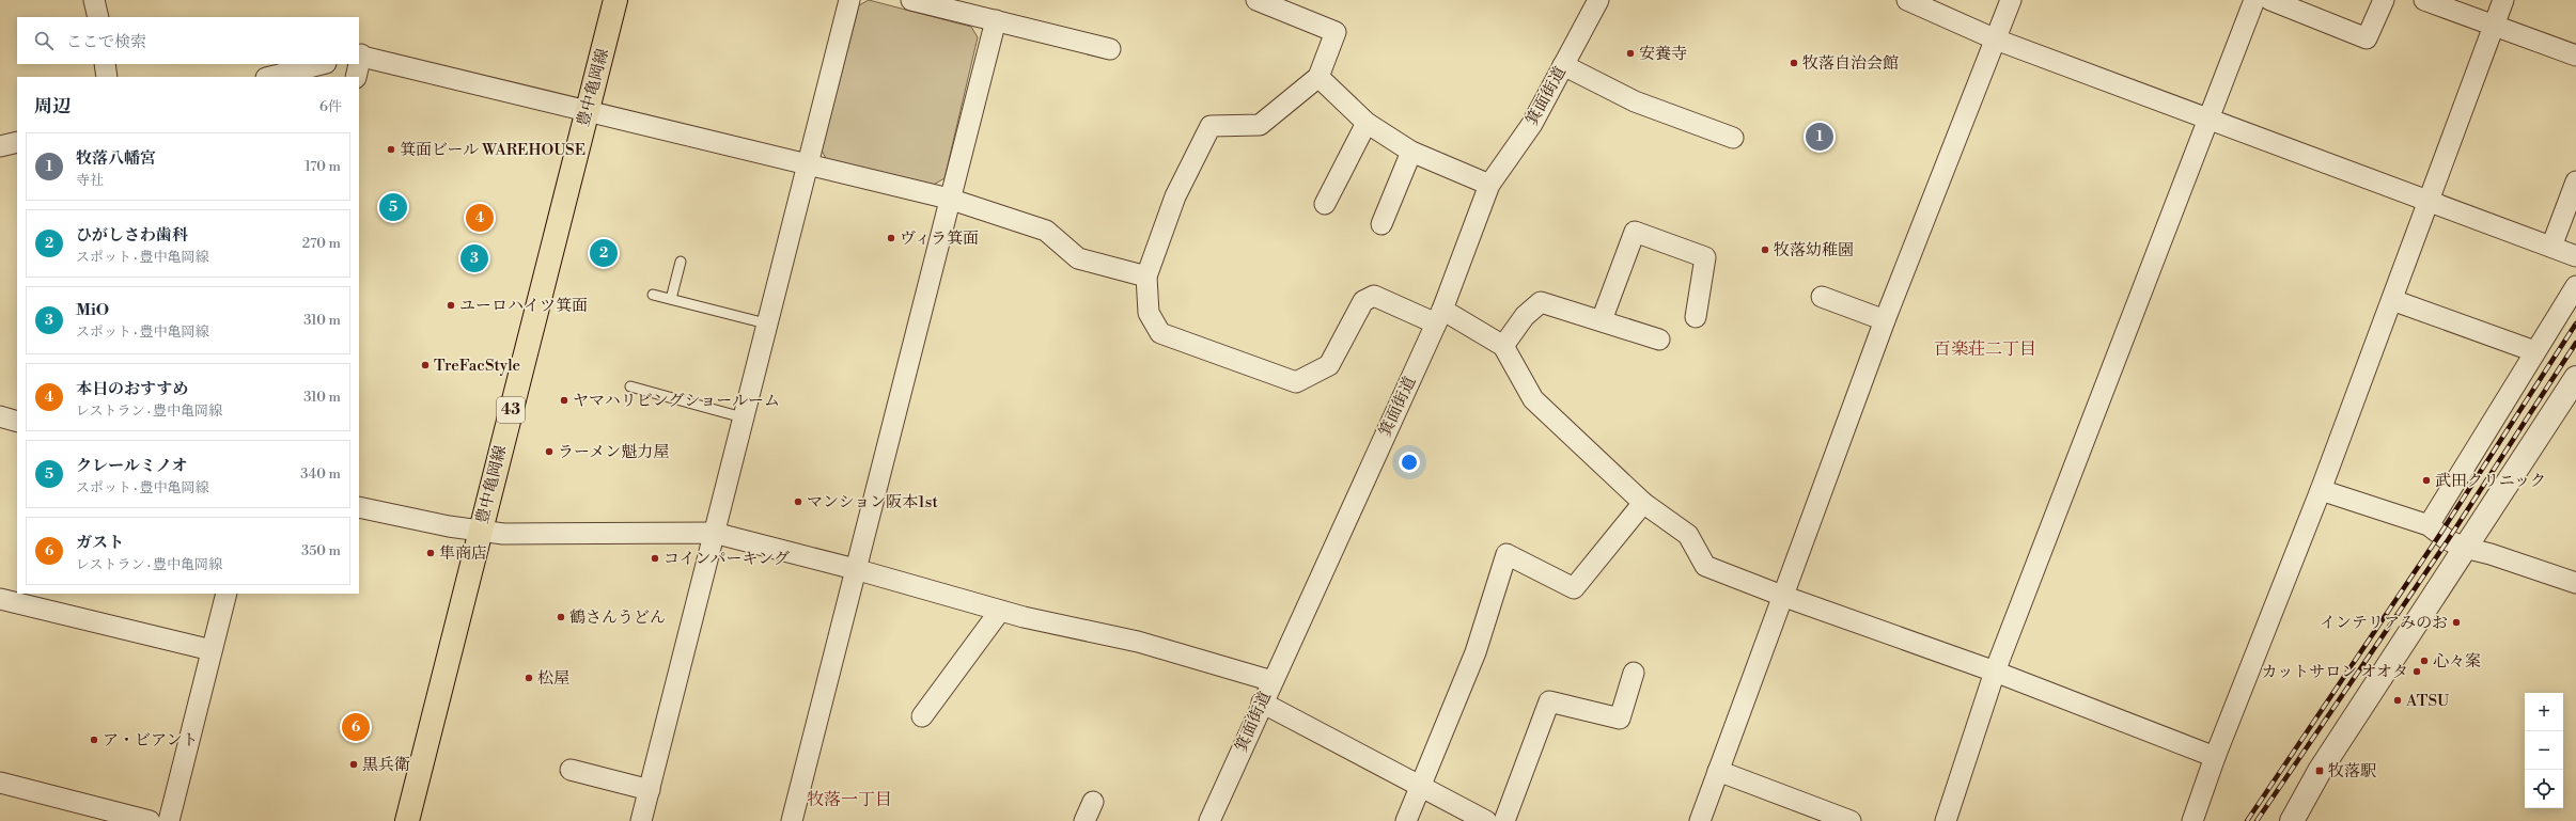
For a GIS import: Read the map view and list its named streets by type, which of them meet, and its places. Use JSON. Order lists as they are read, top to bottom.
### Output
{
  "streets": {
    "main road": ["豊中亀岡線", "43"],
    "street": ["箕面街道"]
  },
  "districts": ["百楽荘二丁目", "牧落一丁目"],
  "places": {
    "other": [
      "安養寺",
      "牧落自治会館",
      "箕面ビール WAREHOUSE",
      "ヴィラ箕面",
      "牧落幼稚園",
      "ユーロハイツ箕面",
      "TreFacStyle",
      "ヤマハリビングショールーム",
      "ラーメン魁力屋",
      "武田クリニック",
      "マンション阪本1st",
      "隼商店",
      "コインパーキング",
      "鶴さんうどん",
      "インテリアみのお",
      "心々案",
      "カットサロン オオタ",
      "松屋",
      "ATSU",
      "ア・ビアント",
      "黒兵衛"
    ],
    "transit": ["牧落駅"]
  },
  "page": {
    "search": "ここで検索",
    "heading": ["周辺", "6件"],
    "pins": [
      "1",
      "5",
      "4",
      "2",
      "3",
      "6"
    ],
    "list": [
      {
        "mark": "1",
        "name": "牧落八幡宮",
        "note": "寺社",
        "value": "170 m"
      },
      {
        "mark": "2",
        "name": "ひがしさわ歯科",
        "note": "スポット · 豊中亀岡線",
        "value": "270 m"
      },
      {
        "mark": "3",
        "name": "MiO",
        "note": "スポット · 豊中亀岡線",
        "value": "310 m"
      },
      {
        "mark": "4",
        "name": "本日のおすすめ",
        "note": "レストラン · 豊中亀岡線",
        "value": "310 m"
      },
      {
        "mark": "5",
        "name": "クレールミノオ",
        "note": "スポット · 豊中亀岡線",
        "value": "340 m"
      },
      {
        "mark": "6",
        "name": "ガスト",
        "note": "レストラン · 豊中亀岡線",
        "value": "350 m"
      }
    ],
    "map_buttons": ["+", "−"]
  }
}
